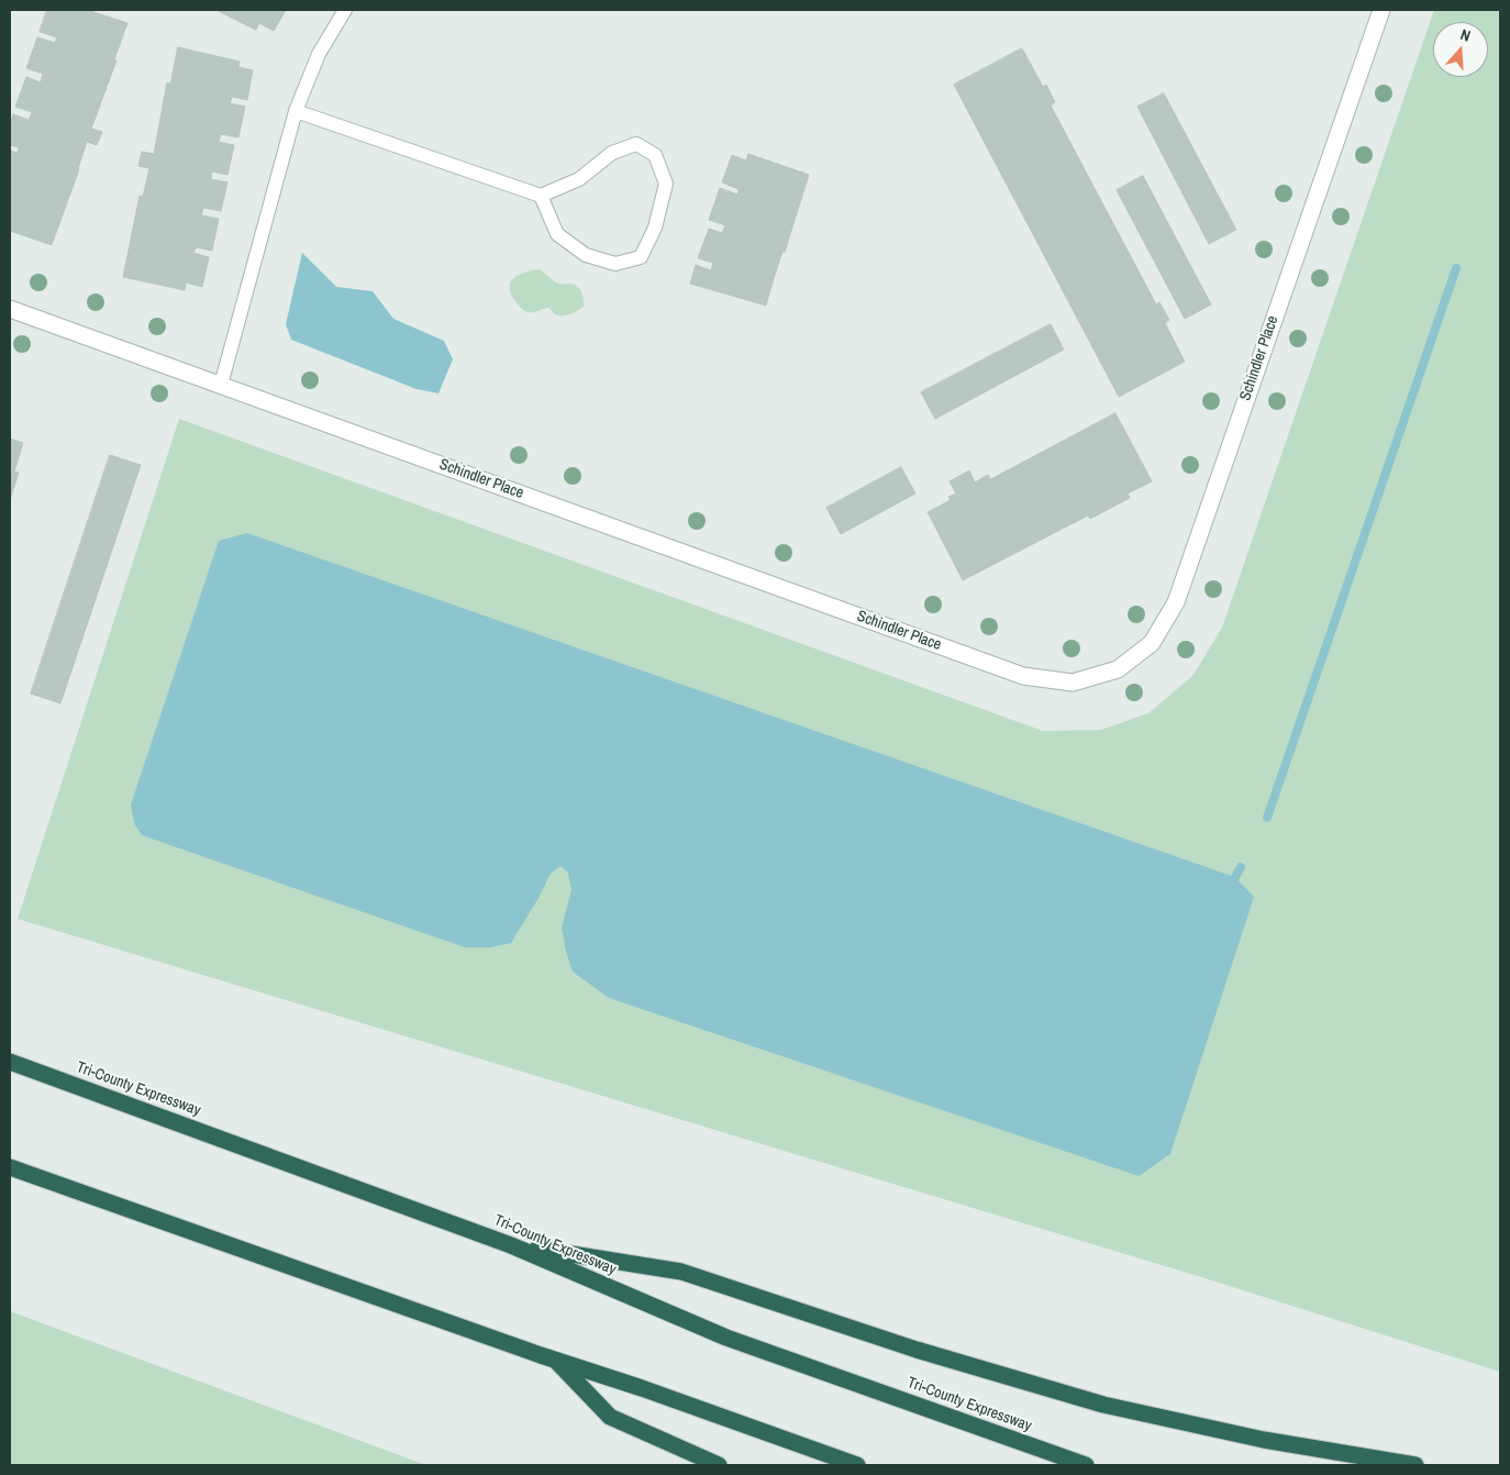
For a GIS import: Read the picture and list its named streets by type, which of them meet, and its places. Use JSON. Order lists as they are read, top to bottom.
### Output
{
  "streets": {
    "highway": ["Tri-County Expressway"],
    "street": ["Schindler Place"]
  },
  "north": "top"
}
